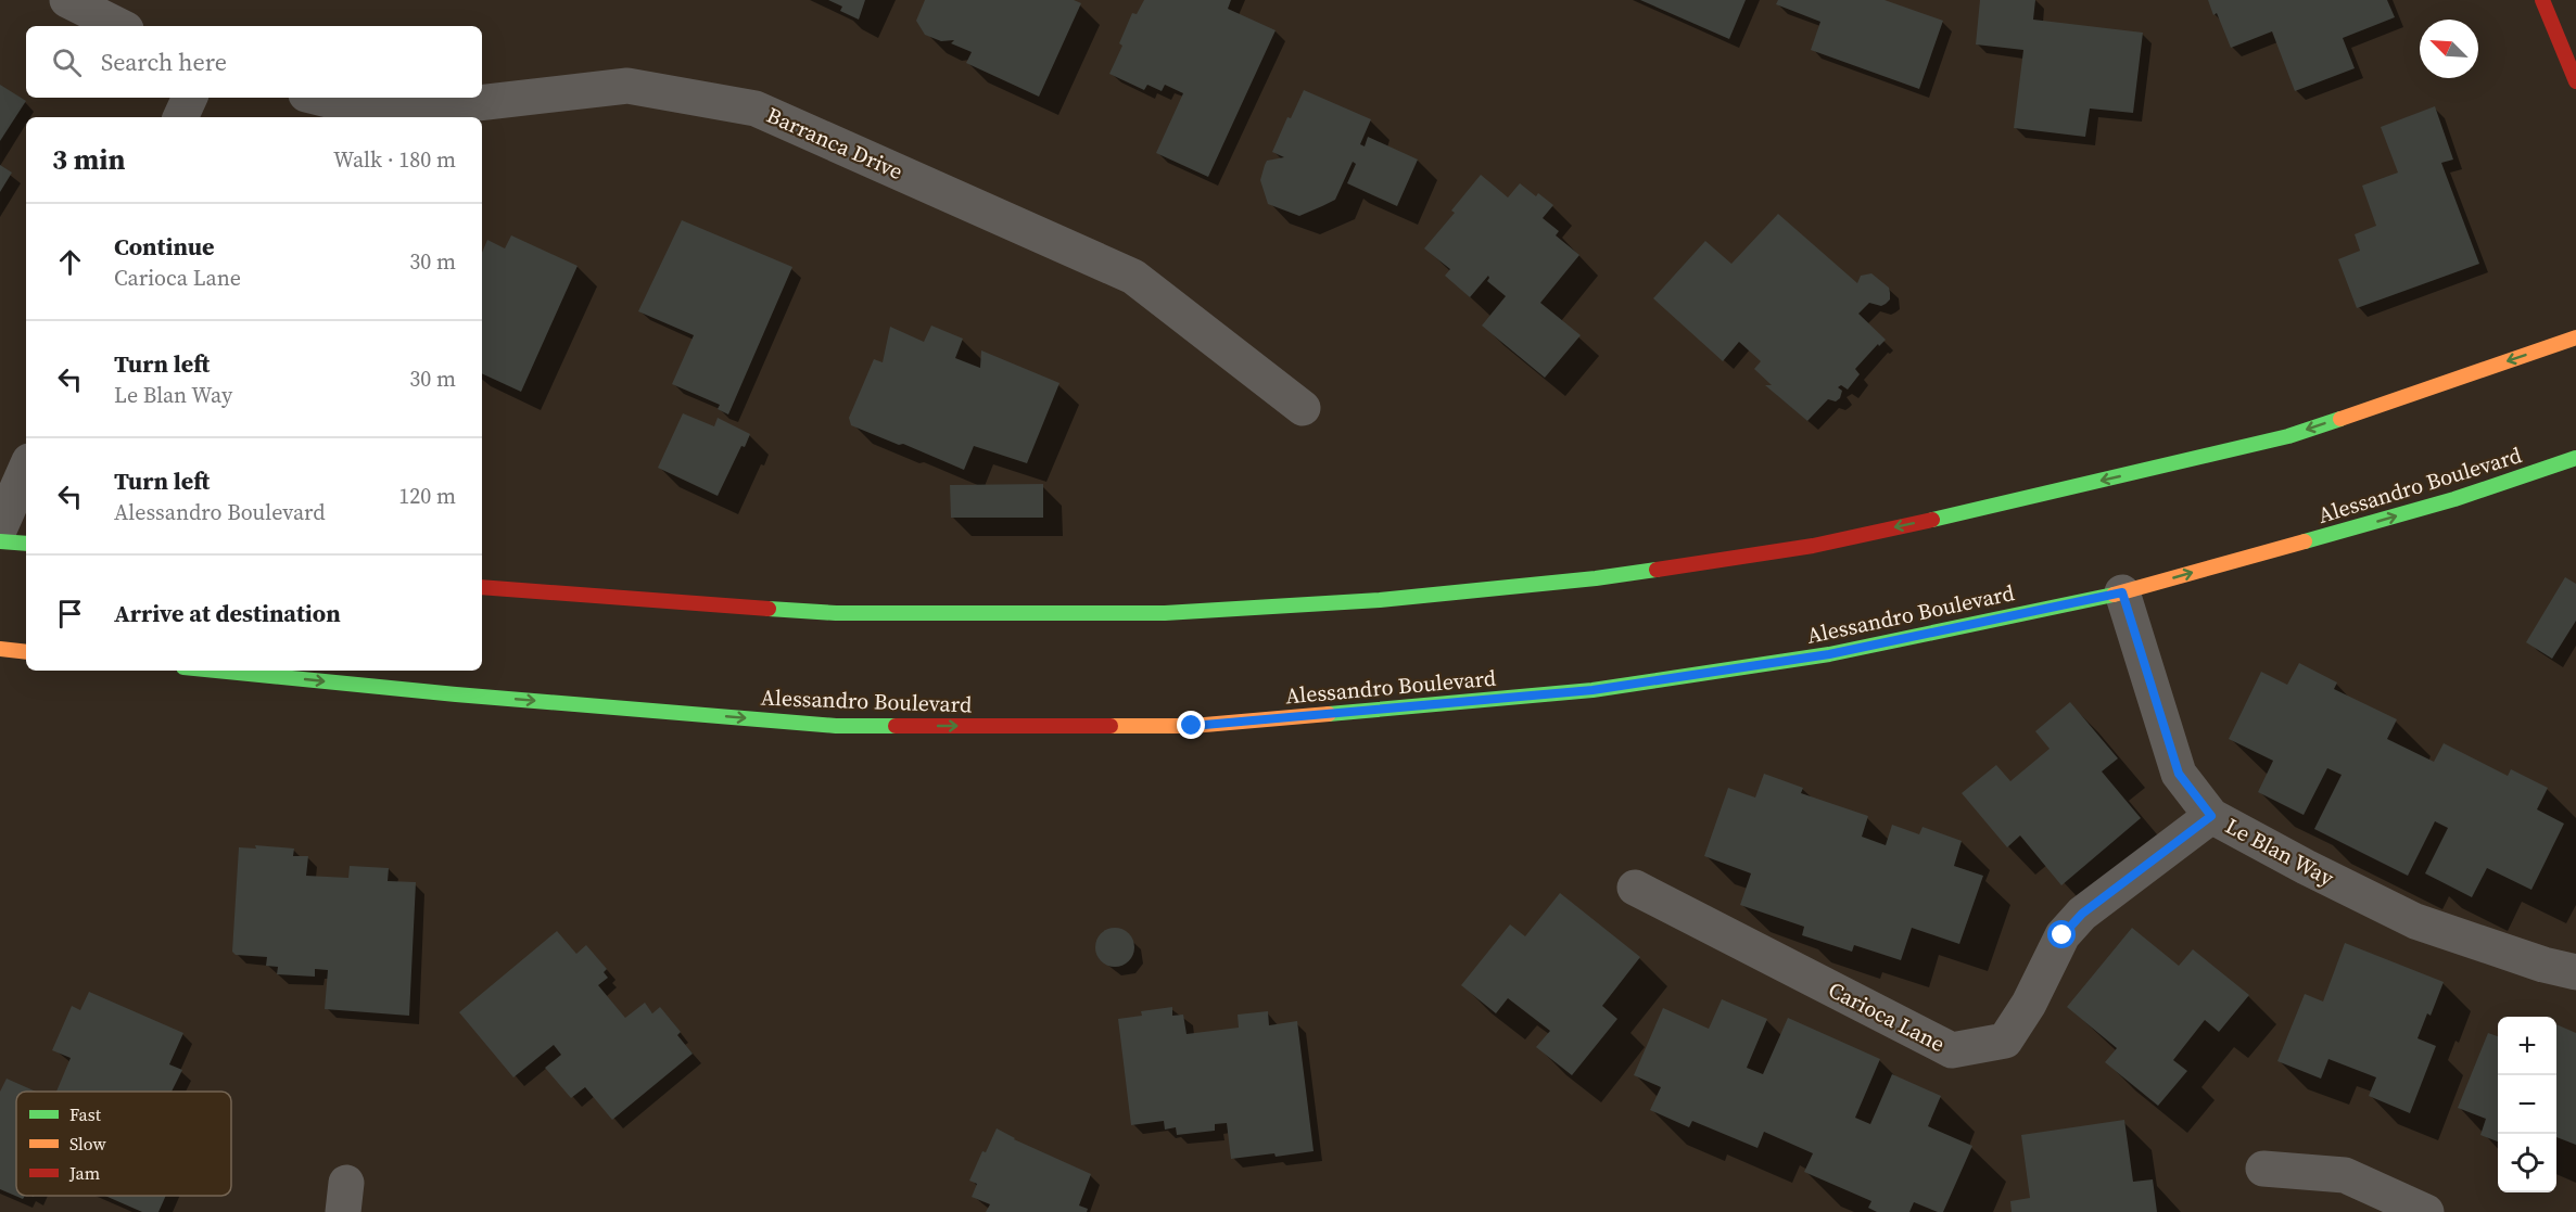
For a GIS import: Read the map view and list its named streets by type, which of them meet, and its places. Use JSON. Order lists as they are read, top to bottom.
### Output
{
  "streets": {
    "main road": ["Alessandro Boulevard"],
    "street": ["Barranca Drive", "Le Blan Way", "Carioca Lane"]
  },
  "crossings": [
    ["Alessandro Boulevard", "Le Blan Way"],
    ["Le Blan Way", "Carioca Lane"]
  ],
  "legend": ["Fast", "Slow", "Jam"],
  "north": "top left",
  "page": {
    "search": "Search here",
    "heading": ["3 min", "Walk · 180 m"],
    "list": [
      ["Continue", "Carioca Lane", "30 m"],
      ["Turn left", "Le Blan Way", "30 m"],
      ["Turn left", "Alessandro Boulevard", "120 m"],
      "Arrive at destination"
    ],
    "map_buttons": ["+", "−"]
  }
}
